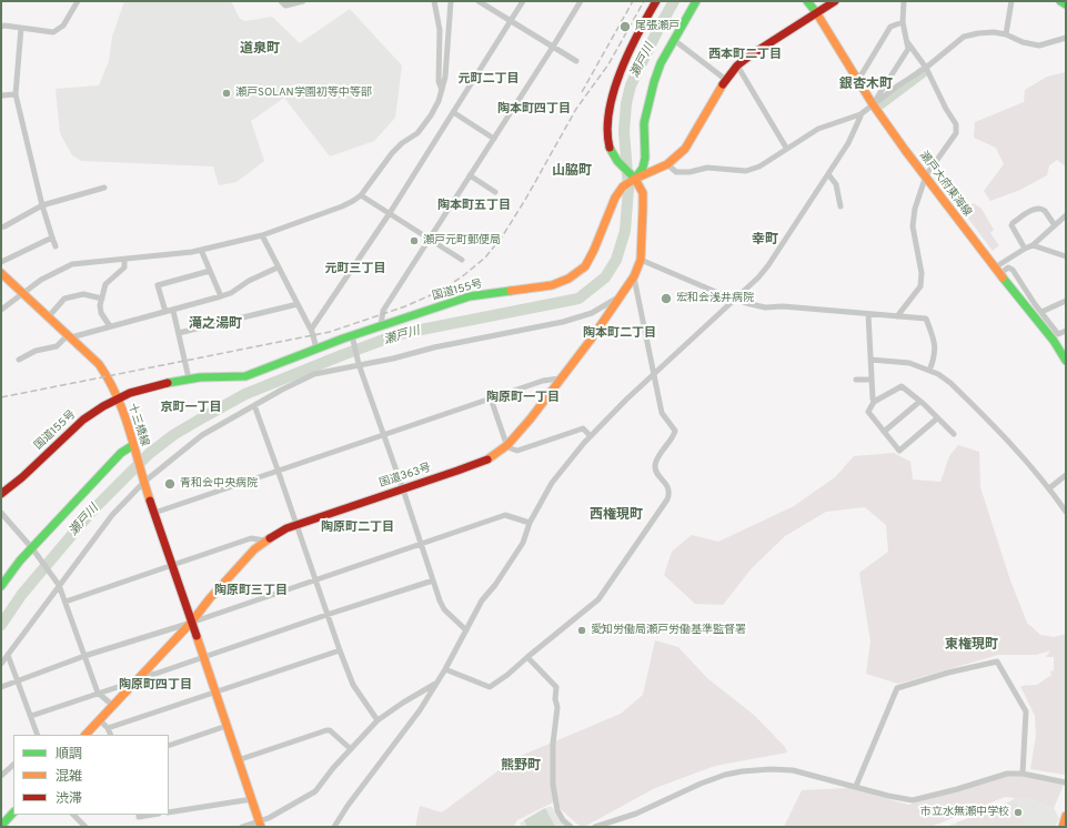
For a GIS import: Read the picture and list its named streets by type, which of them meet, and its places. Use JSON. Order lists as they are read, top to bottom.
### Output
{
  "streets": {
    "main road": [
      "瀬戸大府東海線",
      "国道155号",
      "十三橋線",
      "国道363号"
    ]
  },
  "crossings": [
    ["瀬戸大府東海線", "国道155号"],
    ["国道155号", "十三橋線"],
    ["国道155号", "国道363号"],
    ["十三橋線", "国道363号"]
  ],
  "districts": [
    "道泉町",
    "西本町二丁目",
    "元町二丁目",
    "銀杏木町",
    "陶本町四丁目",
    "山脇町",
    "陶本町五丁目",
    "幸町",
    "元町三丁目",
    "滝之湯町",
    "陶本町二丁目",
    "陶原町一丁目",
    "京町一丁目",
    "西権現町",
    "陶原町二丁目",
    "陶原町三丁目",
    "東権現町",
    "陶原町四丁目",
    "熊野町"
  ],
  "water": ["瀬戸川"],
  "places": [
    "尾張瀬戸",
    "瀬戸SOLAN学園初等中等部",
    "瀬戸元町郵便局",
    "宏和会浅井病院",
    "青和会中央病院",
    "愛知労働局瀬戸労働基準監督署",
    "市立水無瀬中学校"
  ],
  "legend": ["順調", "混雑", "渋滞"]
}
